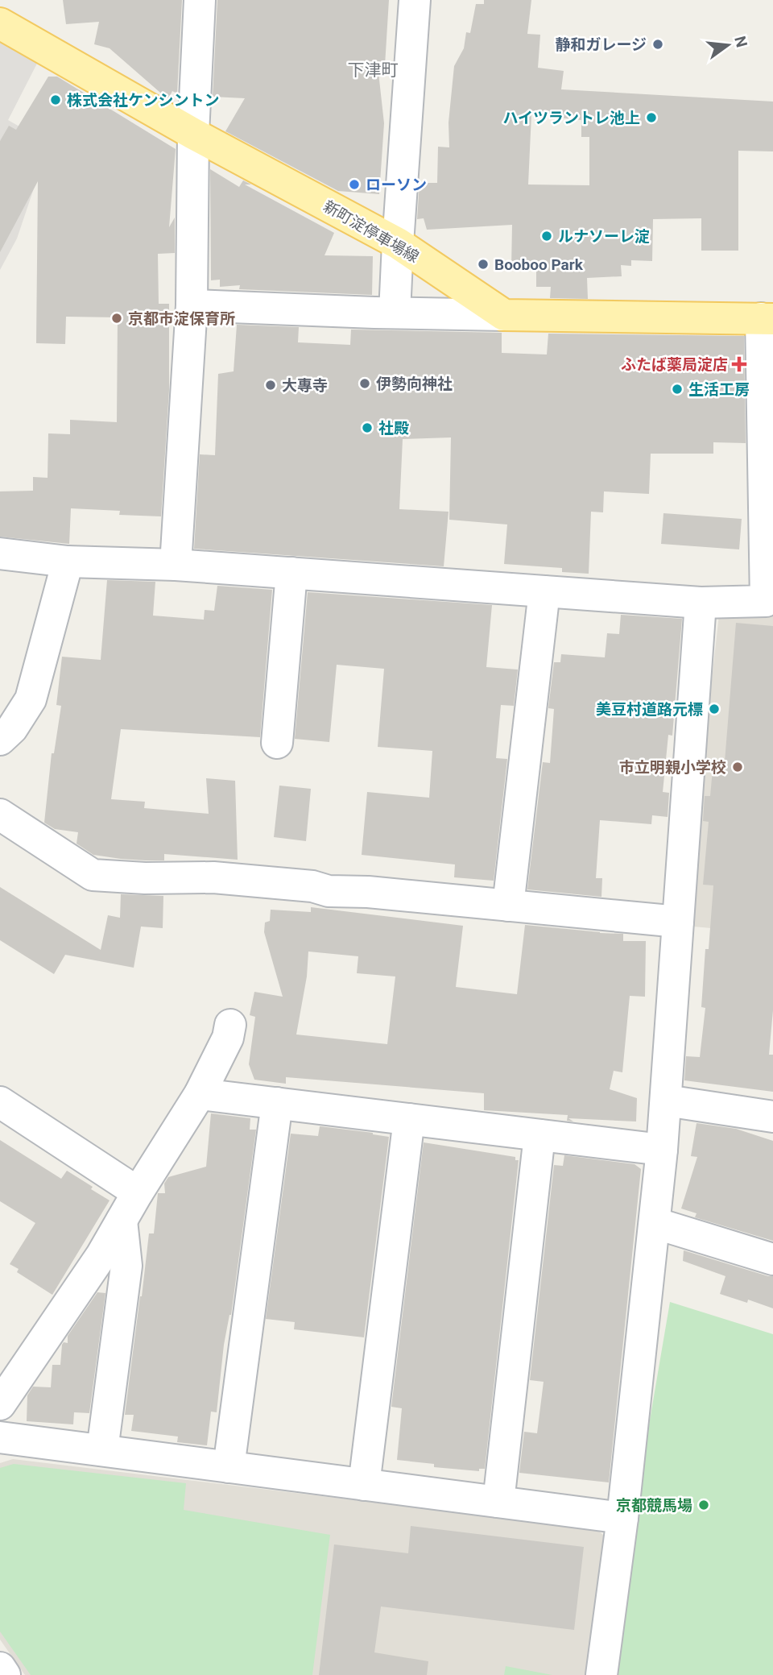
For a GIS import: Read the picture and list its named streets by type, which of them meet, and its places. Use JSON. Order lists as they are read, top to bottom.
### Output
{
  "streets": {
    "main road": ["新町淀停車場線"]
  },
  "districts": ["下津町"],
  "places": {
    "other": [
      "静和ガレージ",
      "株式会社ケンシントン",
      "ハイツラントレ池上",
      "ローソン",
      "ルナソーレ淀",
      "Booboo Park",
      "京都市淀保育所",
      "伊勢向神社",
      "大專寺",
      "生活工房",
      "社殿",
      "美豆村道路元標",
      "市立明親小学校",
      "京都競馬場"
    ],
    "health": ["ふたば薬局淀店"]
  },
  "north": "right"
}
